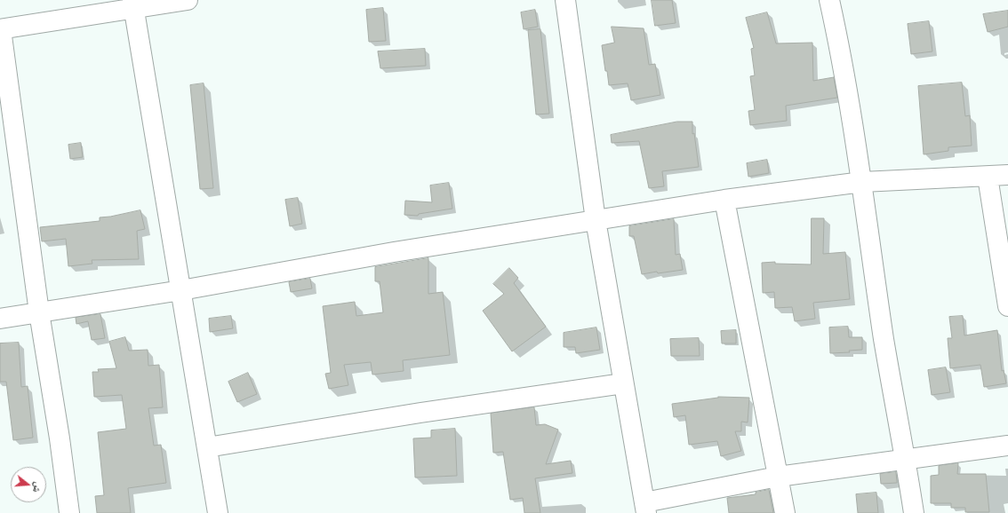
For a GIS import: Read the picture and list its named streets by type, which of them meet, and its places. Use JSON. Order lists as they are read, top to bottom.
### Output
{
  "north": "right"
}
